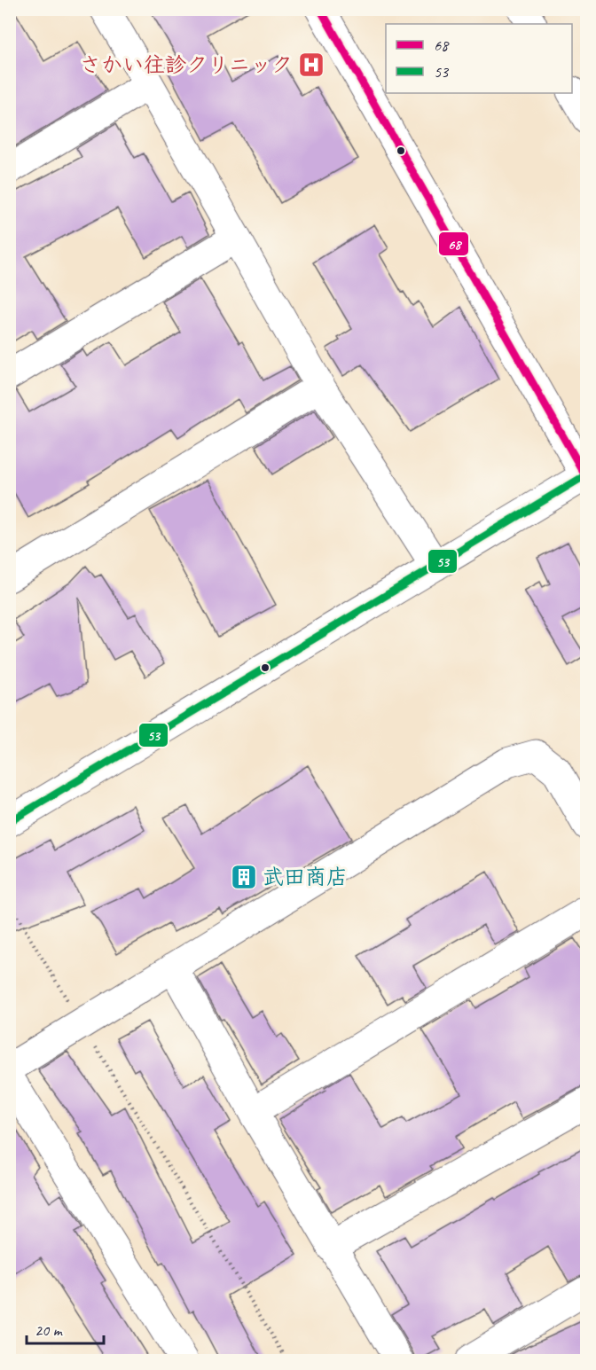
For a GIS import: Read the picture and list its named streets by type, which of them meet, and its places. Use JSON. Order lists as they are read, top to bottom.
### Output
{
  "places": {
    "hospital": ["さかい往診クリニック"],
    "building": ["武田商店"]
  },
  "lines": ["transit line 68", "transit line 53"],
  "legend": ["68", "53"],
  "scale_bar": "20 m"
}
